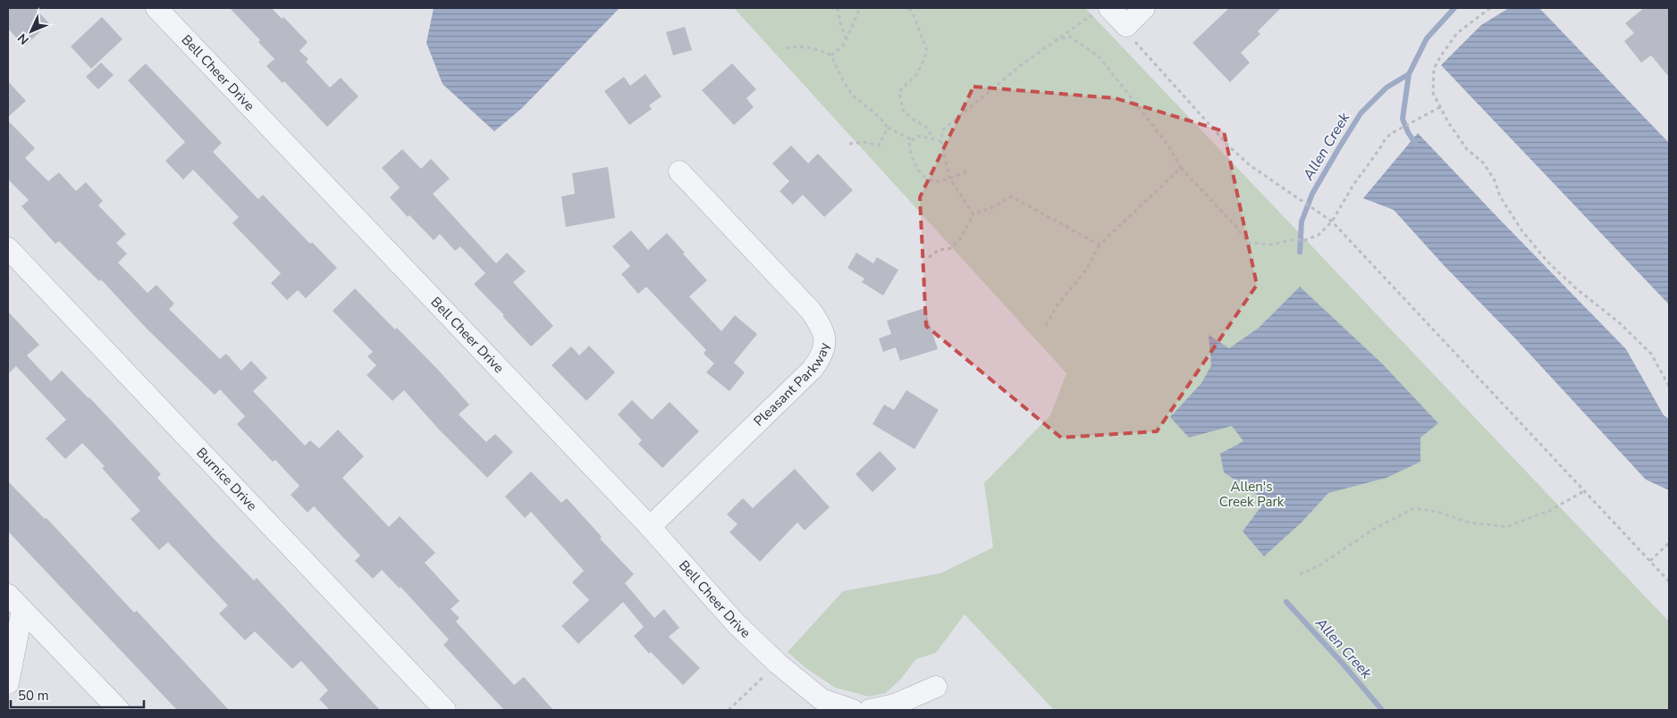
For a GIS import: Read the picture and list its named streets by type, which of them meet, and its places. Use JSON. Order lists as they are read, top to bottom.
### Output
{
  "streets": {
    "street": ["Bell Cheer Drive", "Pleasant Parkway", "Burnice Drive"]
  },
  "crossings": [
    ["Bell Cheer Drive", "Pleasant Parkway"]
  ],
  "water": ["Allen Creek"],
  "parks": ["Allen's Creek Park"],
  "scale_bar": "50 m",
  "north": "bottom left"
}
